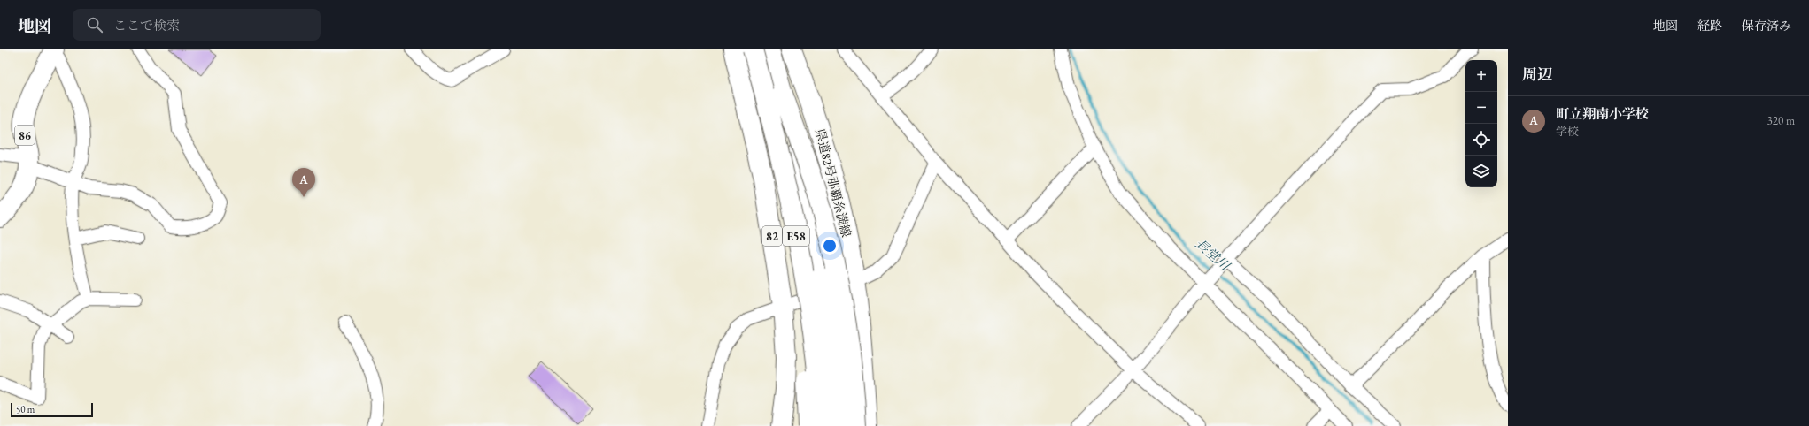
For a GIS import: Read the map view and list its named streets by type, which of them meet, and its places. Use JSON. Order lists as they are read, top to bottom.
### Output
{
  "streets": {
    "main road": [
      "86",
      "県道82号那覇糸満線",
      "82",
      "E58"
    ]
  },
  "water": ["長堂川"],
  "scale_bar": "50 m",
  "page": {
    "header": "地図",
    "search": "ここで検索",
    "nav": ["地図", "経路", "保存済み"],
    "heading": "周辺",
    "map_buttons": ["+", "−"],
    "list": [
      {
        "mark": "A",
        "name": "町立翔南小学校",
        "note": "学校",
        "value": "320 m"
      }
    ],
    "pins": "A",
    "scale": "50 m"
  }
}
